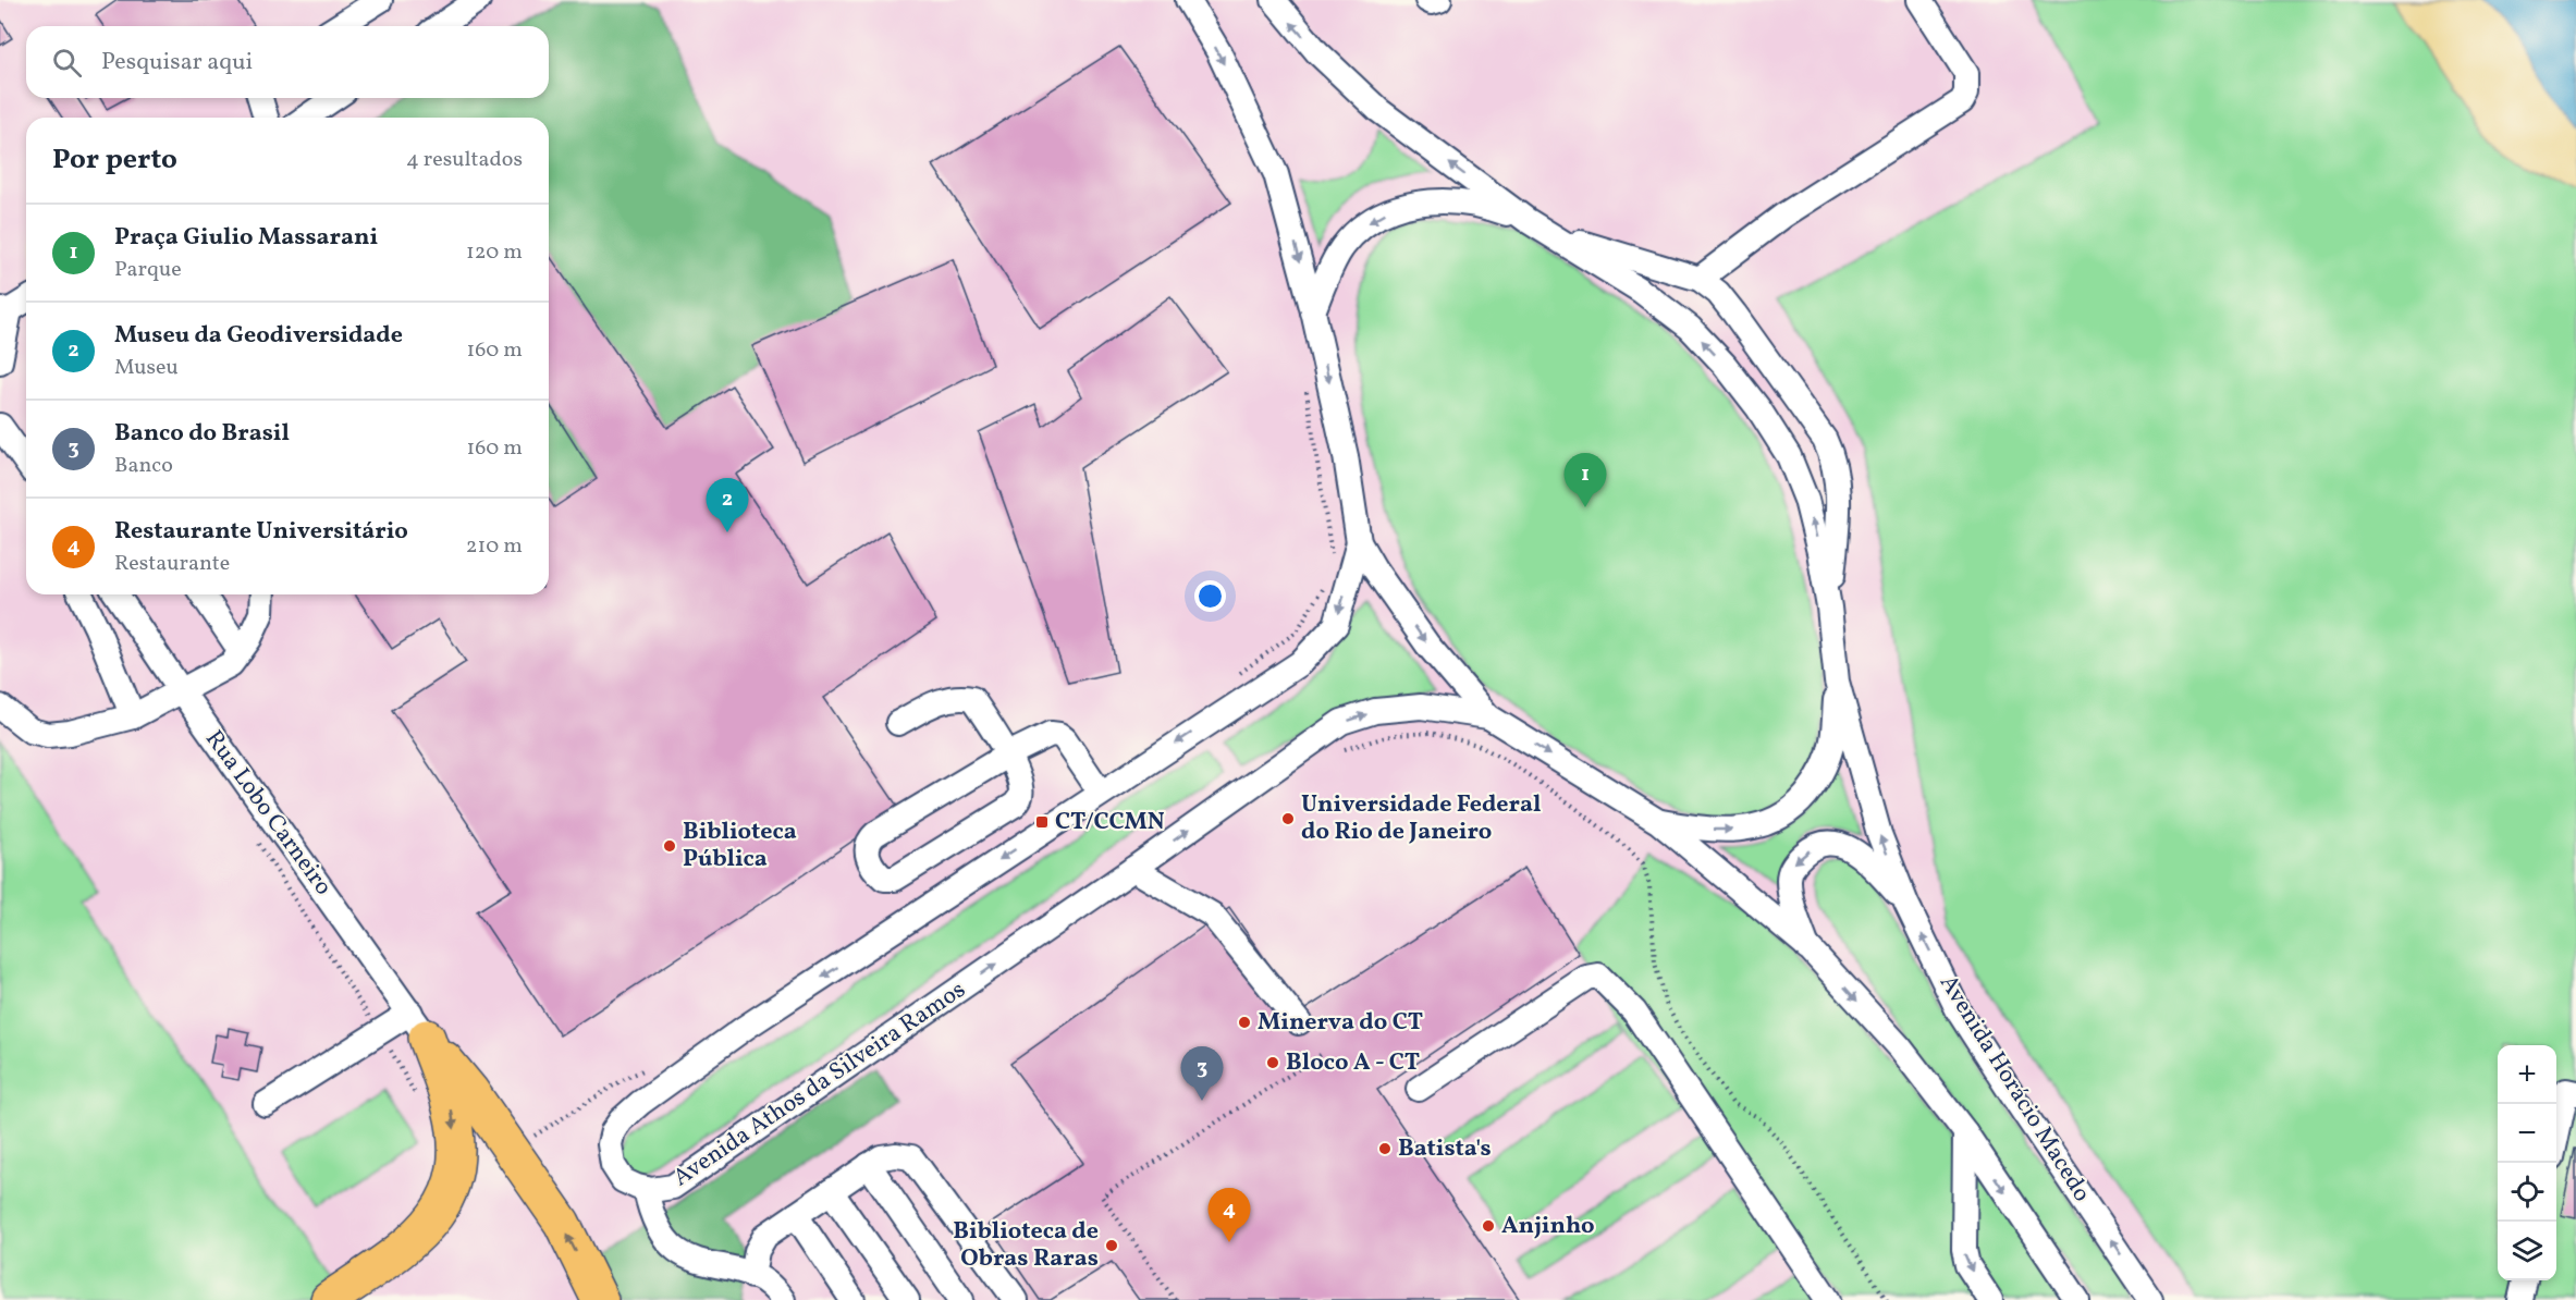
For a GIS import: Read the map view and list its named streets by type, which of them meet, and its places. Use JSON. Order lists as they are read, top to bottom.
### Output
{
  "streets": {
    "street": ["Rua Lobo Carneiro", "Avenida Athos da Silveira Ramos", "Avenida Horácio Macedo"]
  },
  "places": {
    "other": [
      "Universidade Federal do Rio de Janeiro",
      "Biblioteca Pública",
      "Minerva do CT",
      "Bloco A - CT",
      "Batista's",
      "Anjinho",
      "Biblioteca de Obras Raras"
    ],
    "transit": ["CT/CCMN"]
  },
  "page": {
    "search": "Pesquisar aqui",
    "heading": ["Por perto", "4 resultados"],
    "list": [
      {
        "mark": "1",
        "name": "Praça Giulio Massarani",
        "note": "Parque",
        "value": "120 m"
      },
      {
        "mark": "2",
        "name": "Museu da Geodiversidade",
        "note": "Museu",
        "value": "160 m"
      },
      {
        "mark": "3",
        "name": "Banco do Brasil",
        "note": "Banco",
        "value": "160 m"
      },
      {
        "mark": "4",
        "name": "Restaurante Universitário",
        "note": "Restaurante",
        "value": "210 m"
      }
    ],
    "pins": [
      "1",
      "2",
      "3",
      "4"
    ],
    "map_buttons": ["+", "−"]
  }
}
